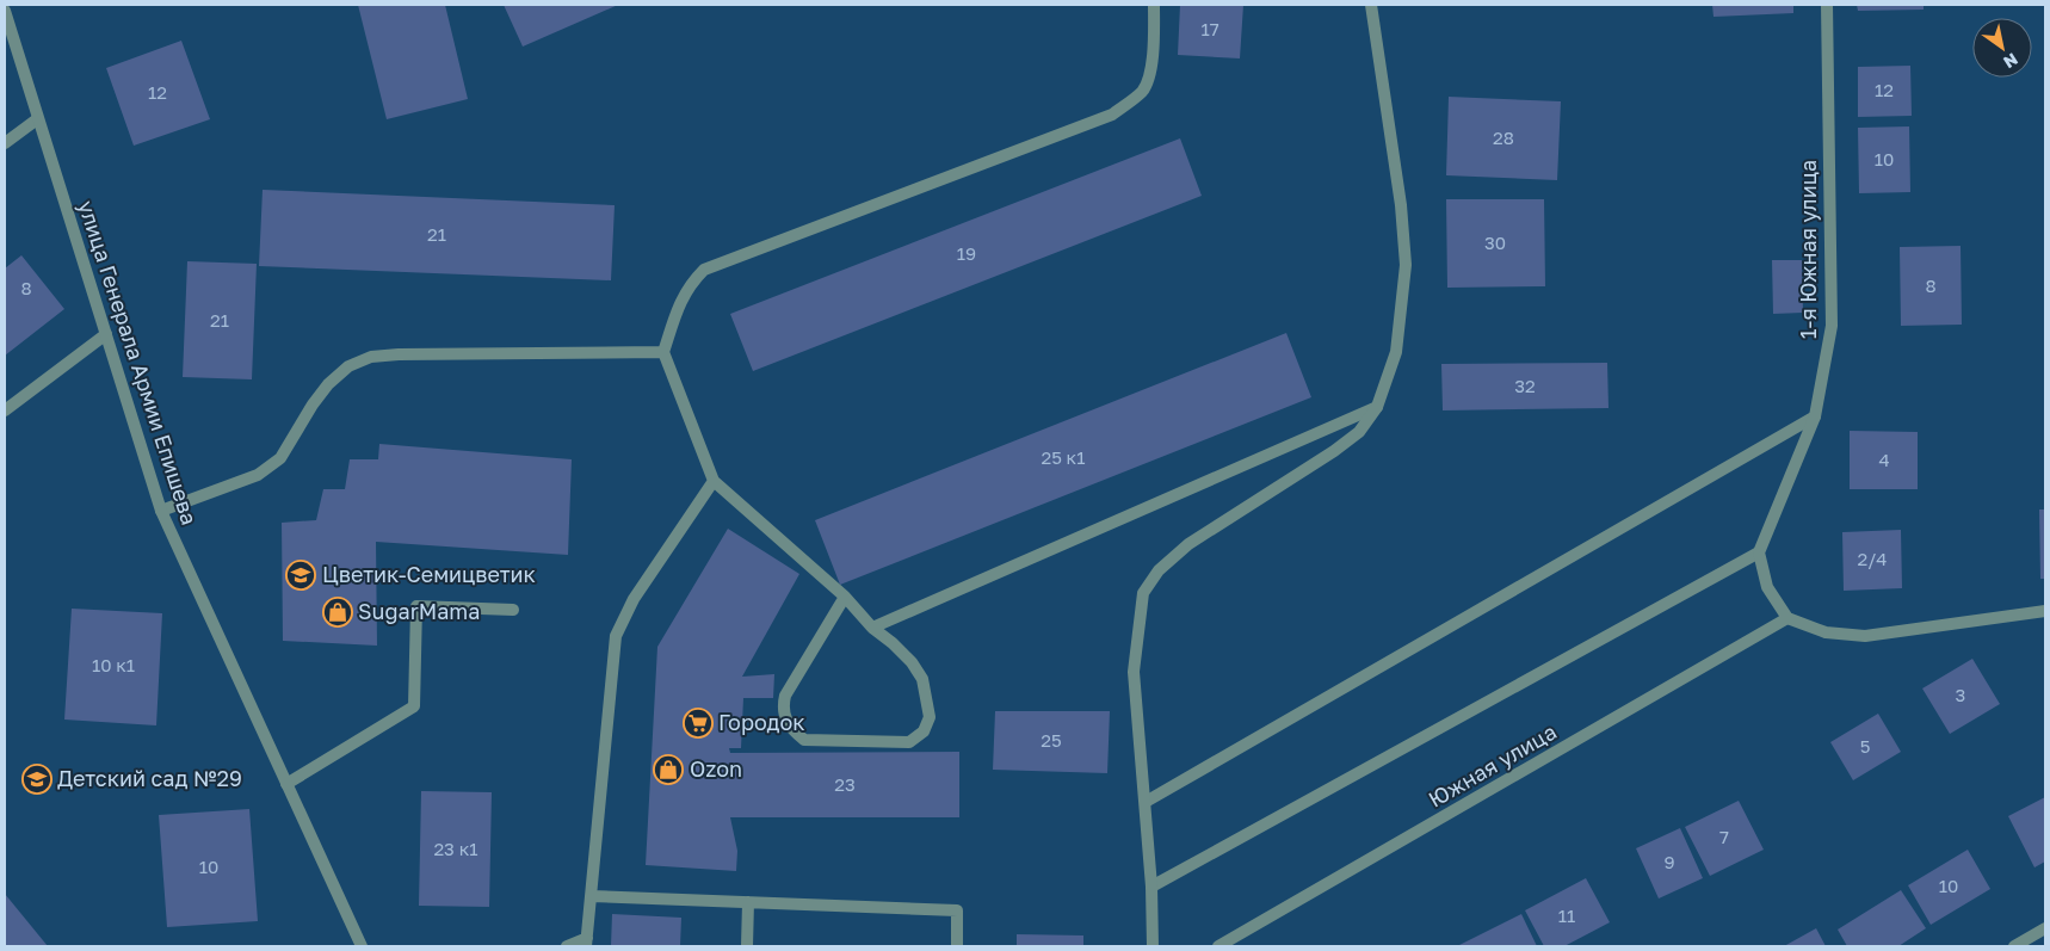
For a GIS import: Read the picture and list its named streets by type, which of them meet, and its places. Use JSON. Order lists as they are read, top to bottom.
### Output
{
  "streets": {
    "street": ["1-я Южная улица", "улица Генерала Армии Епишева", "Южная улица"]
  },
  "places": {
    "school or university": ["Цветик-Семицветик", "Детский сад №29"],
    "shop": ["SugarMama", "Ozon"],
    "supermarket": ["Городок"]
  },
  "house_numbers": [
    "17",
    "12",
    "12",
    "28",
    "10",
    "21",
    "30",
    "19",
    "8",
    "8",
    "21",
    "32",
    "25 к1",
    "4",
    "2/4",
    "10 к1",
    "3",
    "25",
    "5",
    "23",
    "7",
    "23 к1",
    "9",
    "10",
    "10",
    "11"
  ],
  "north": "bottom right"
}
